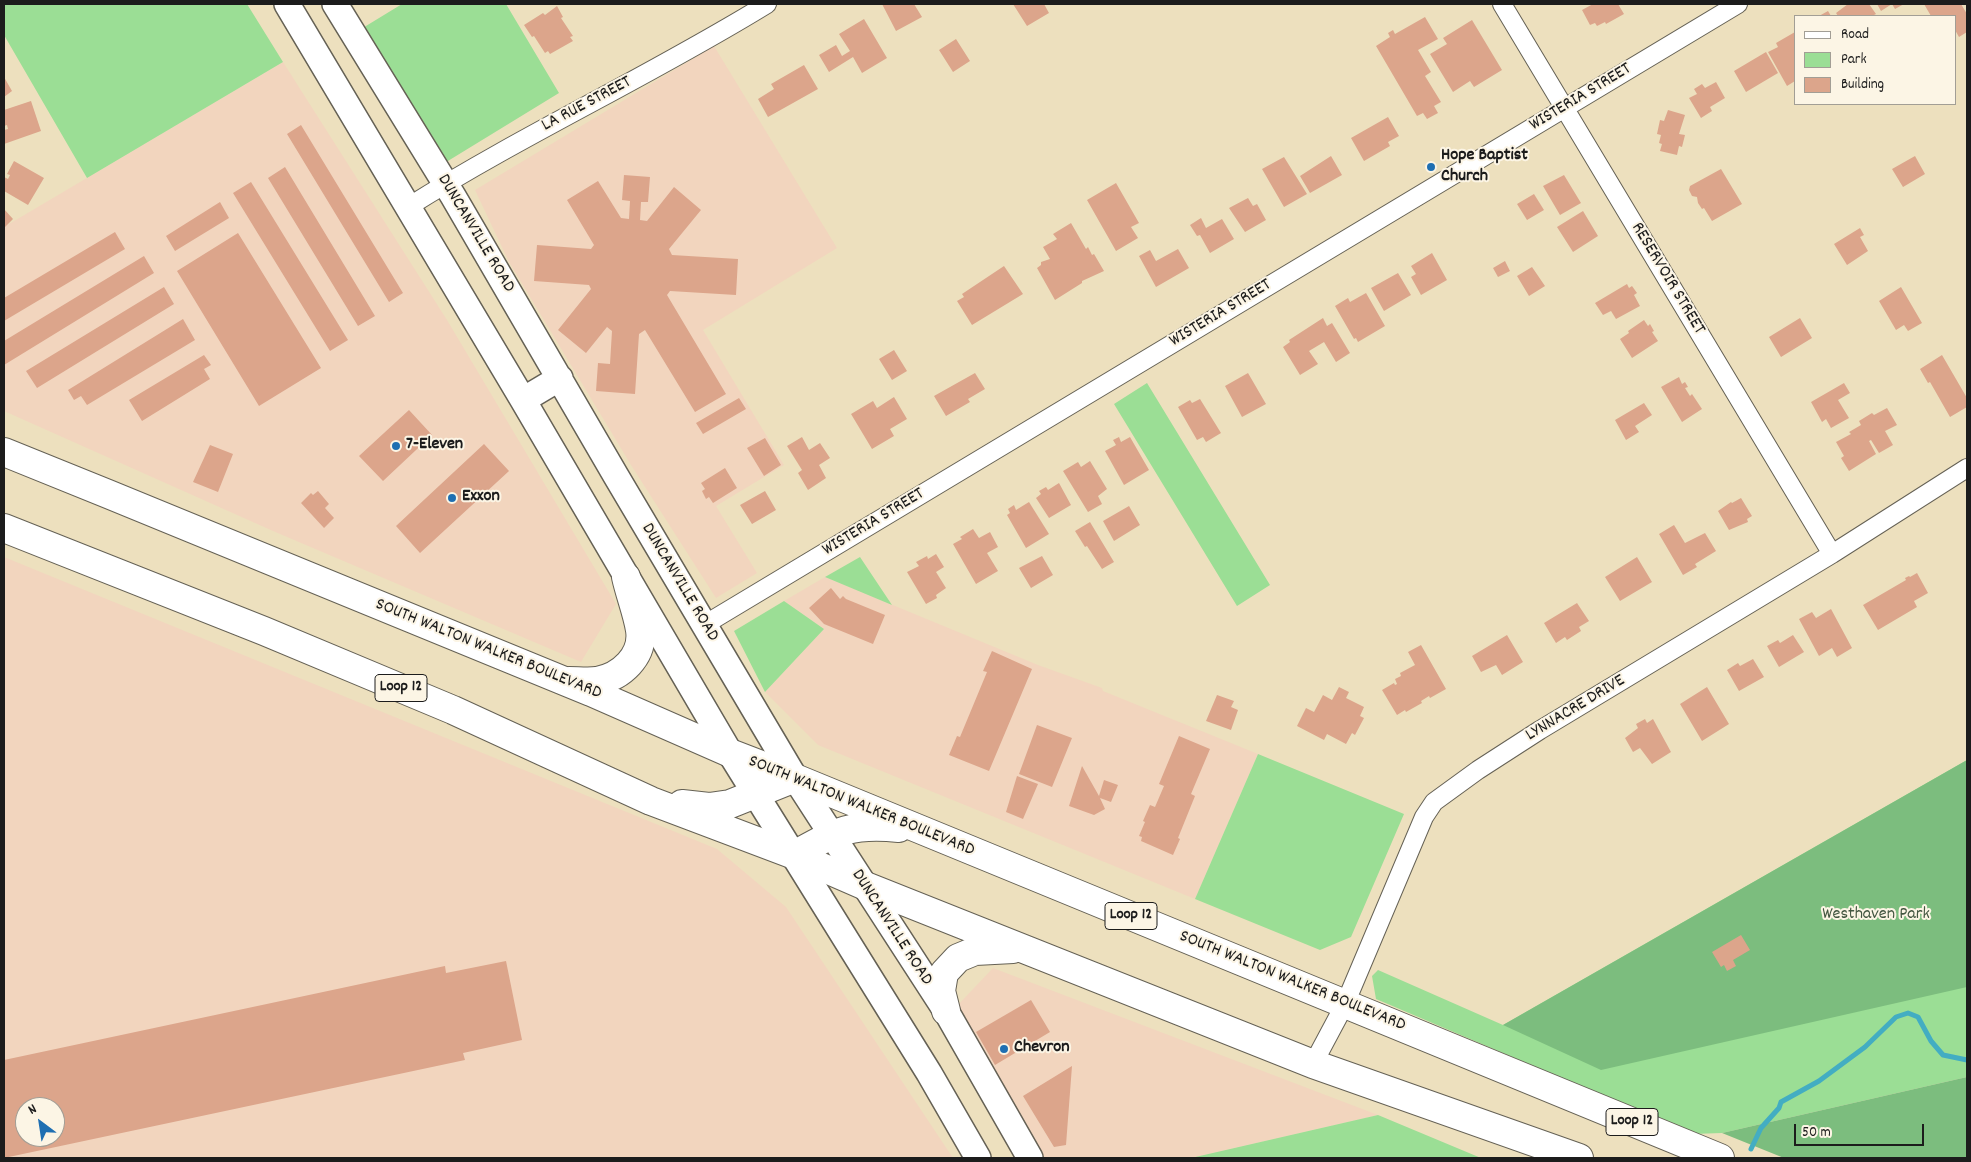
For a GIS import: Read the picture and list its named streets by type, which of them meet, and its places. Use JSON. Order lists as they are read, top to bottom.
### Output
{
  "streets": {
    "main road": ["DUNCANVILLE ROAD", "SOUTH WALTON WALKER BOULEVARD", "Loop 12"],
    "street": [
      "WISTERIA STREET",
      "LA RUE STREET",
      "RESERVOIR STREET",
      "LYNNACRE DRIVE"
    ]
  },
  "crossings": [
    ["WISTERIA STREET", "DUNCANVILLE ROAD"],
    ["WISTERIA STREET", "RESERVOIR STREET"],
    ["LA RUE STREET", "DUNCANVILLE ROAD"],
    ["DUNCANVILLE ROAD", "SOUTH WALTON WALKER BOULEVARD"],
    ["DUNCANVILLE ROAD", "Loop 12"],
    ["RESERVOIR STREET", "LYNNACRE DRIVE"],
    ["SOUTH WALTON WALKER BOULEVARD", "LYNNACRE DRIVE"],
    ["Loop 12", "LYNNACRE DRIVE"]
  ],
  "parks": ["Westhaven Park"],
  "places": [
    "Hope Baptist Church",
    "7-Eleven",
    "Exxon",
    "Chevron"
  ],
  "legend": ["Road", "Park", "Building"],
  "scale_bar": "50 m",
  "north": "top left"
}
